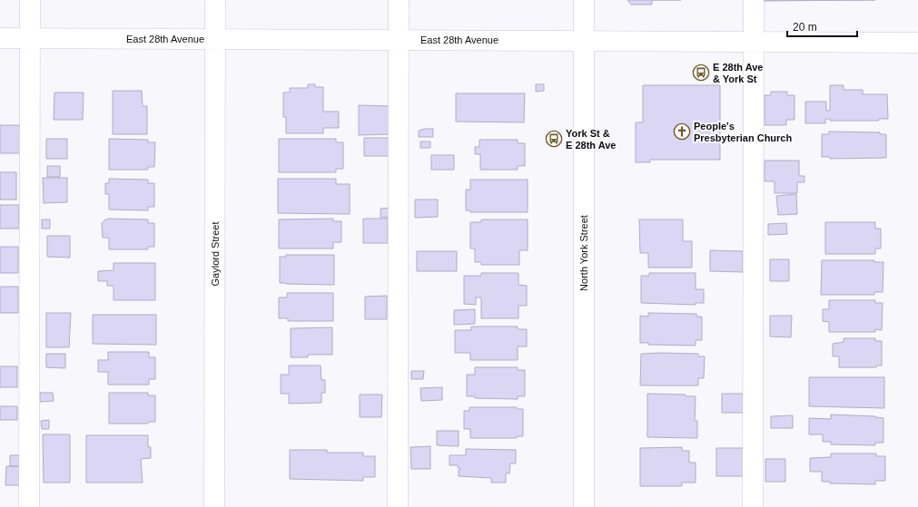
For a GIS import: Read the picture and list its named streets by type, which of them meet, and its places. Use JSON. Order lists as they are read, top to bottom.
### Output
{
  "streets": {
    "street": ["East 28th Avenue", "North York Street", "Gaylord Street"]
  },
  "crossings": [
    ["East 28th Avenue", "North York Street"],
    ["East 28th Avenue", "Gaylord Street"]
  ],
  "places": {
    "bus stop": ["E 28th Ave & York St", "York St & E 28th Ave"],
    "church": ["People's Presbyterian Church"]
  },
  "scale_bar": "20 m"
}
